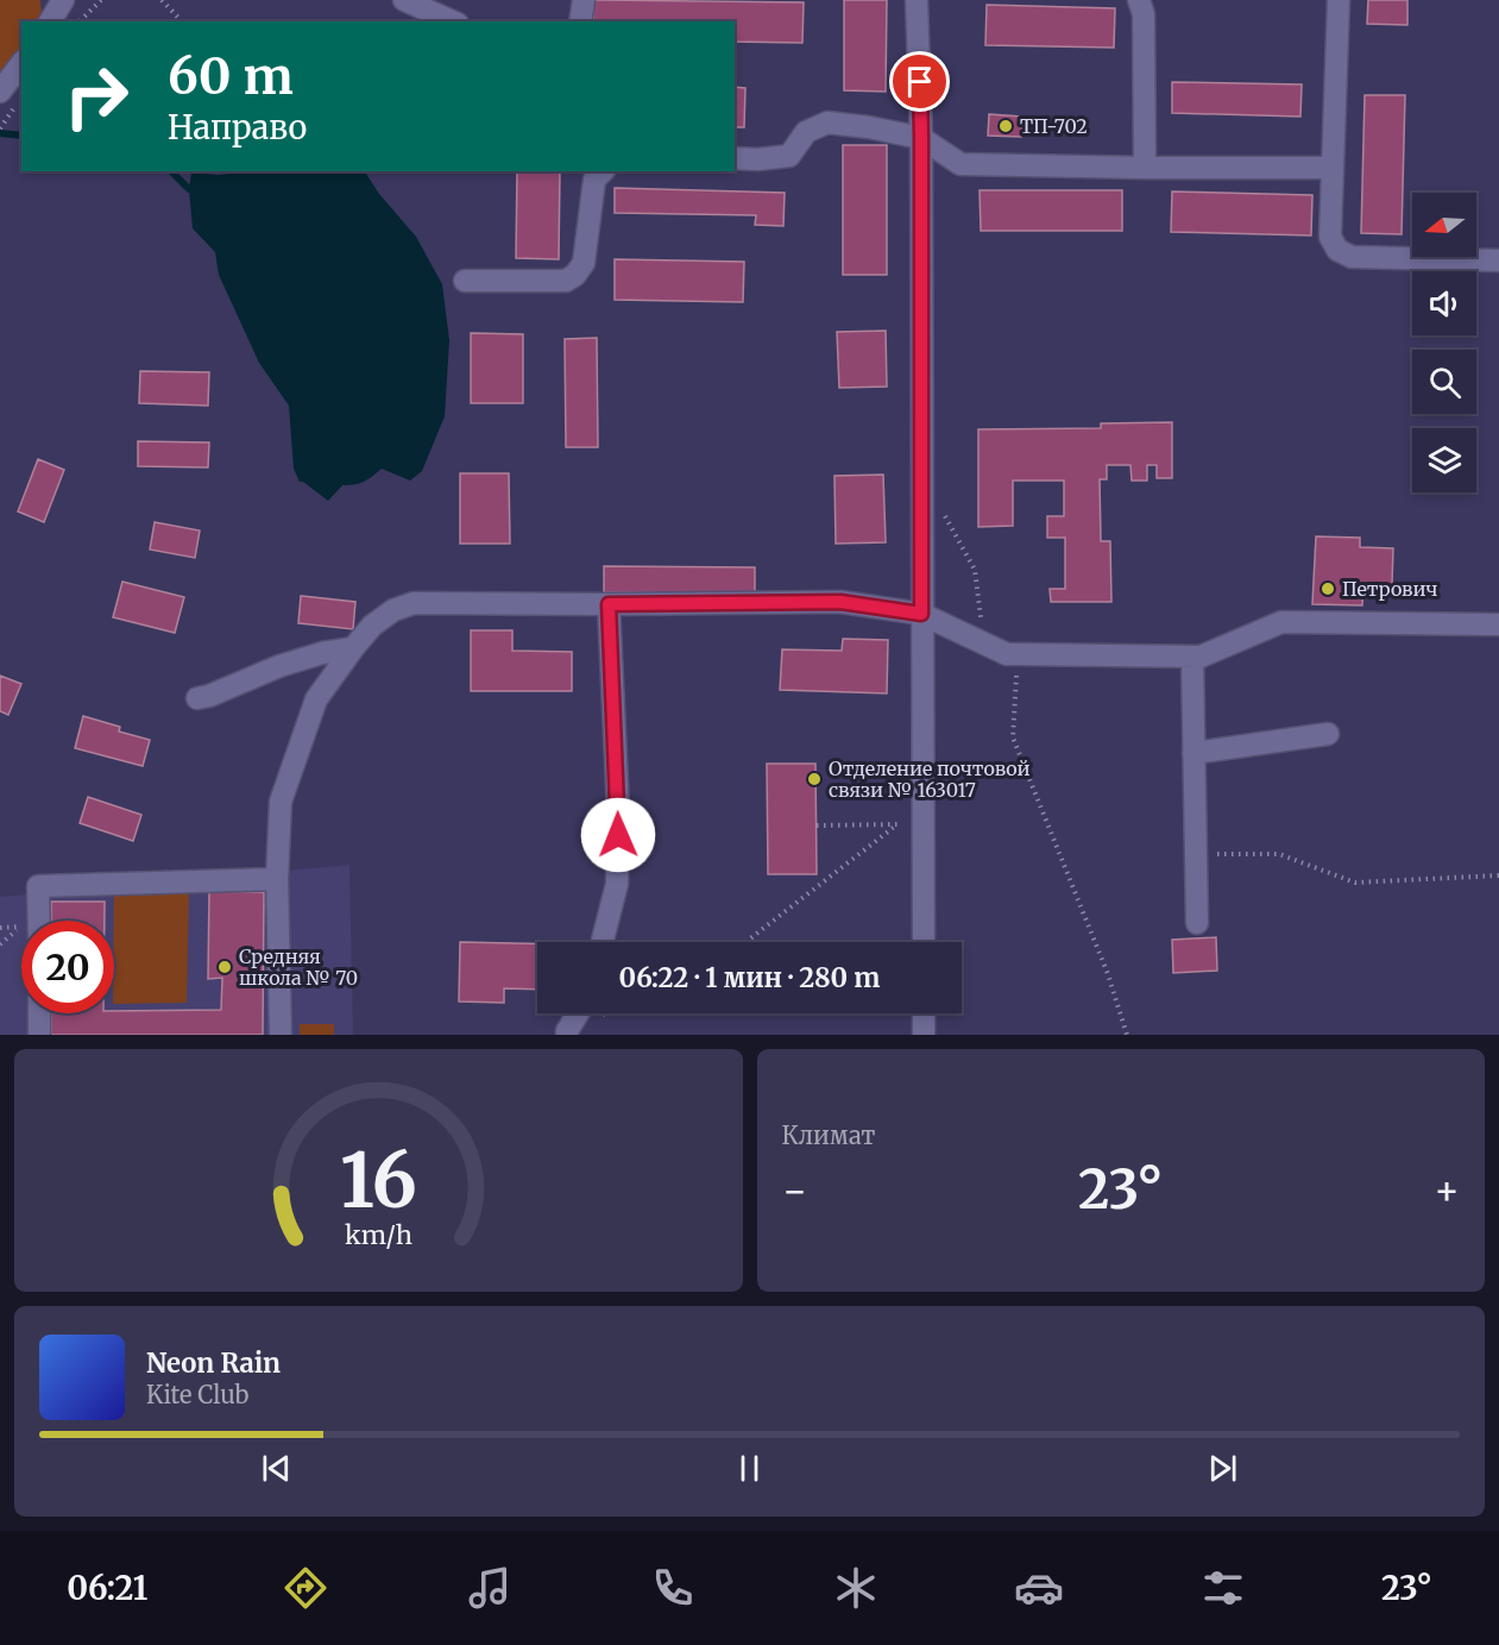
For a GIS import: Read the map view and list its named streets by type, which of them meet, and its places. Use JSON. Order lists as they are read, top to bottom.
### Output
{
  "places": [
    "ТП-702",
    "Петрович",
    "Отделение почтовой связи № 163017",
    "Средняя школа № 70"
  ],
  "north": "left",
  "page": {
    "turn": ["60 m", "Направо"],
    "limit": "20",
    "trip": "06:22 · 1 мин · 280 m",
    "tile": "Климат",
    "heat": ["−", "23°", "+"],
    "song": ["Neon Rain", "Kite Club"],
    "tabs": ["06:21", "23°"],
    "gauge": ["16", "km/h"]
  }
}
